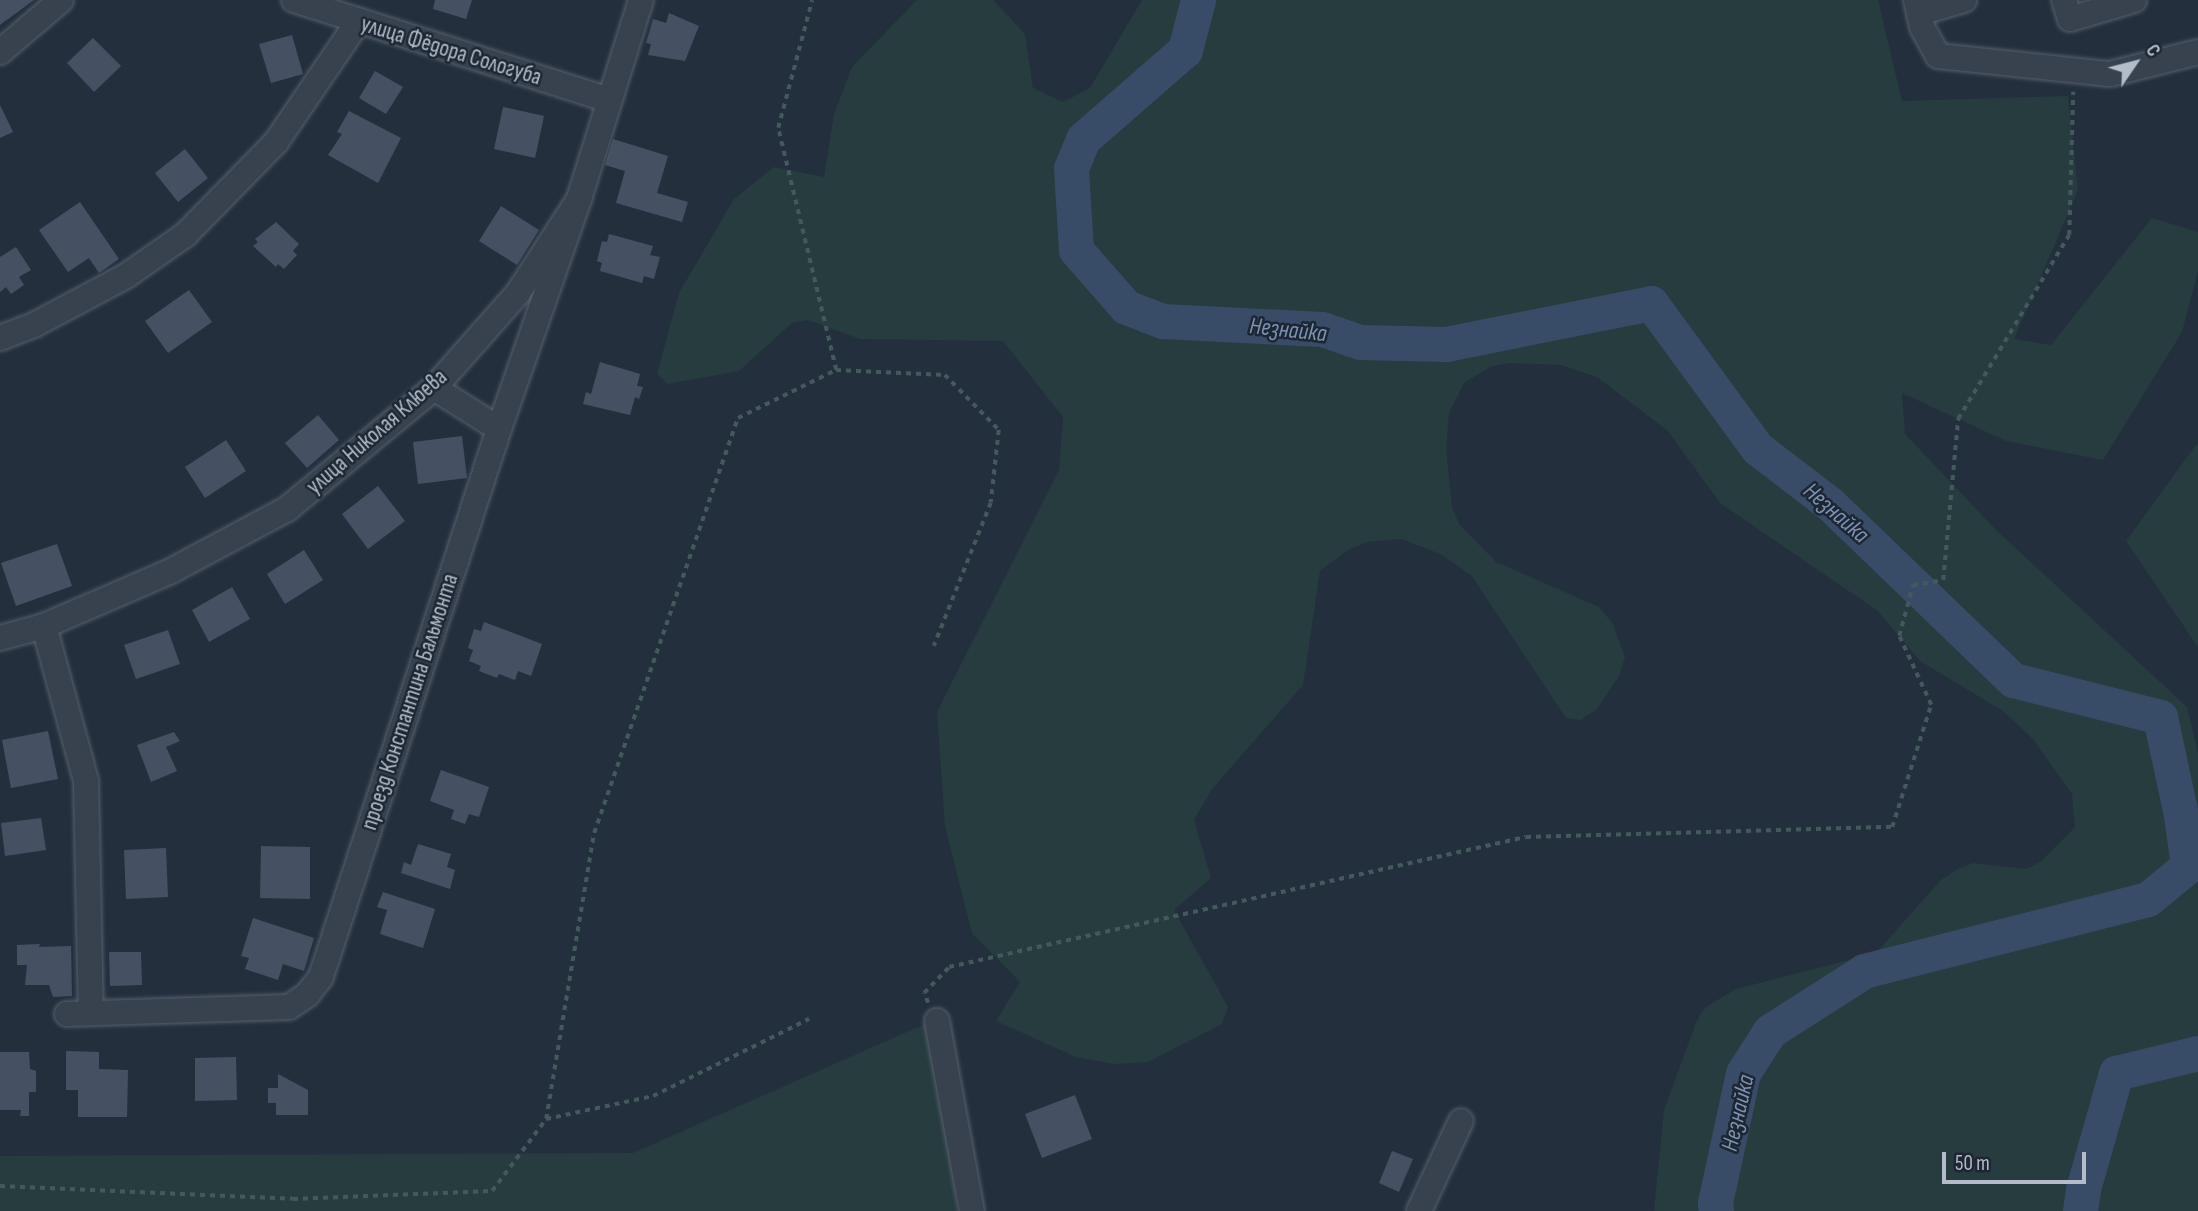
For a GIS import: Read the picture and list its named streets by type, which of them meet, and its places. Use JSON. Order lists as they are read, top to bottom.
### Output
{
  "streets": {
    "street": ["улица Фёдора Сологуба", "улица Николая Клюева", "проезд Константина Бальмонта"]
  },
  "crossings": [
    ["улица Фёдора Сологуба", "улица Николая Клюева"],
    ["улица Николая Клюева", "проезд Константина Бальмонта"]
  ],
  "water": ["Незнайка"],
  "scale_bar": "50 m",
  "north": "top right"
}
